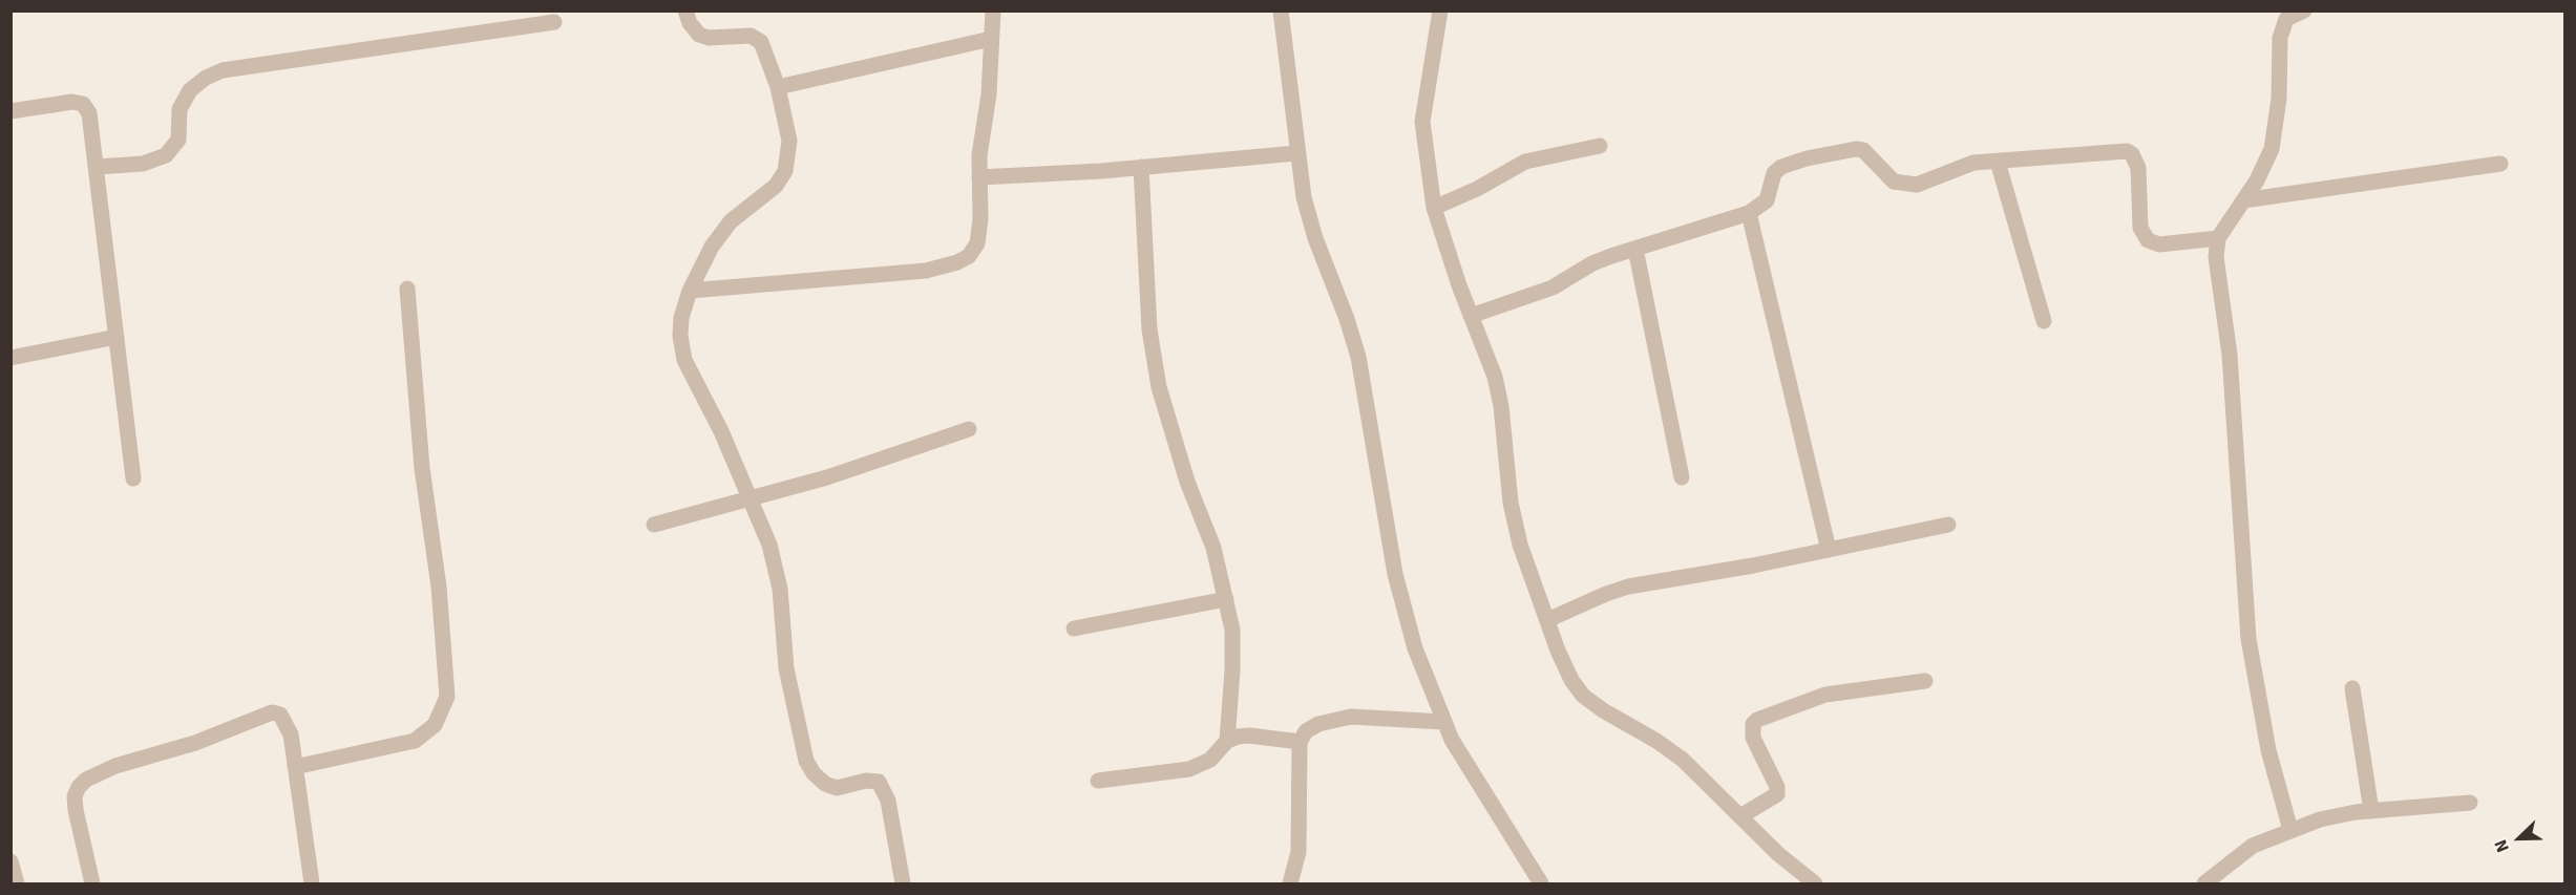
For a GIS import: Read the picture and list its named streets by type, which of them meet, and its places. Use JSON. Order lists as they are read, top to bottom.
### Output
{
  "north": "bottom left"
}
